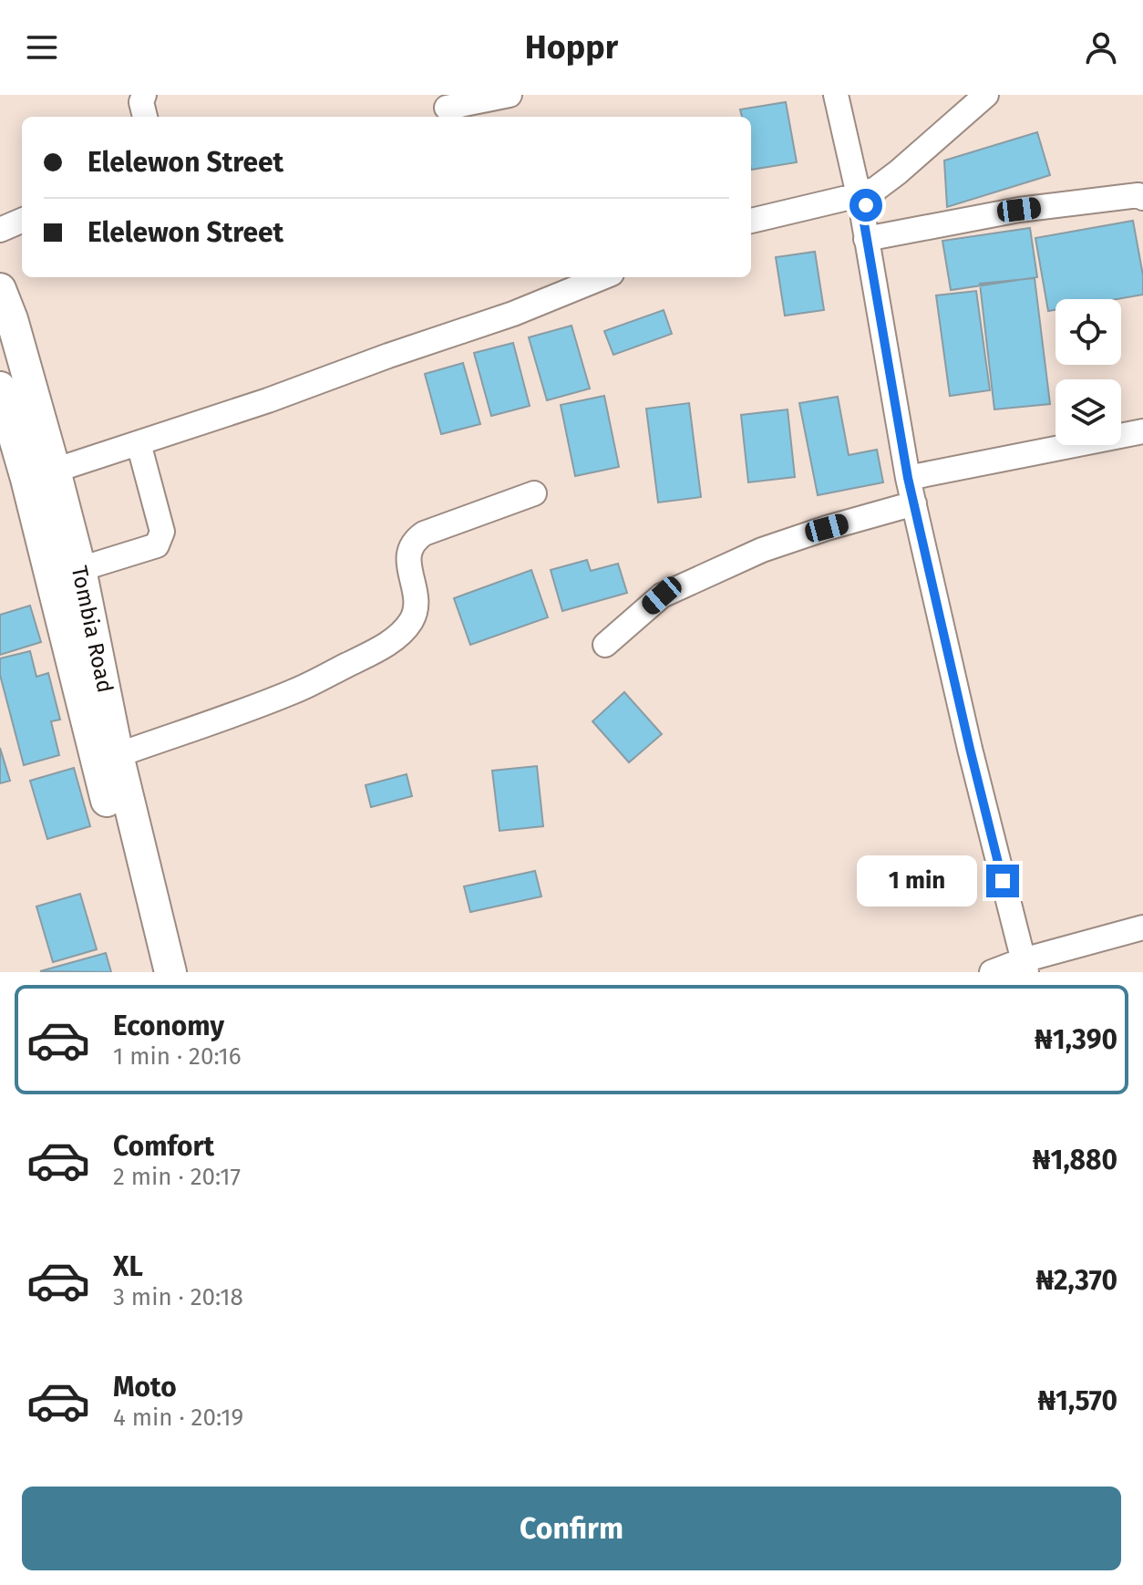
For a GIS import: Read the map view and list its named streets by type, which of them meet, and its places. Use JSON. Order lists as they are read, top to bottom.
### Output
{
  "streets": {
    "main road": ["Tombia Road"]
  },
  "page": {
    "header": "Hoppr",
    "banner": ["Elelewon Street", "Elelewon Street"],
    "bubble": "1 min",
    "list": [
      {
        "name": "Economy",
        "note": "1 min · 20:16",
        "value": "₦1,390"
      },
      {
        "name": "Comfort",
        "note": "2 min · 20:17",
        "value": "₦1,880"
      },
      {
        "name": "XL",
        "note": "3 min · 20:18",
        "value": "₦2,370"
      },
      {
        "name": "Moto",
        "note": "4 min · 20:19",
        "value": "₦1,570"
      }
    ],
    "buttons": "Confirm"
  }
}
